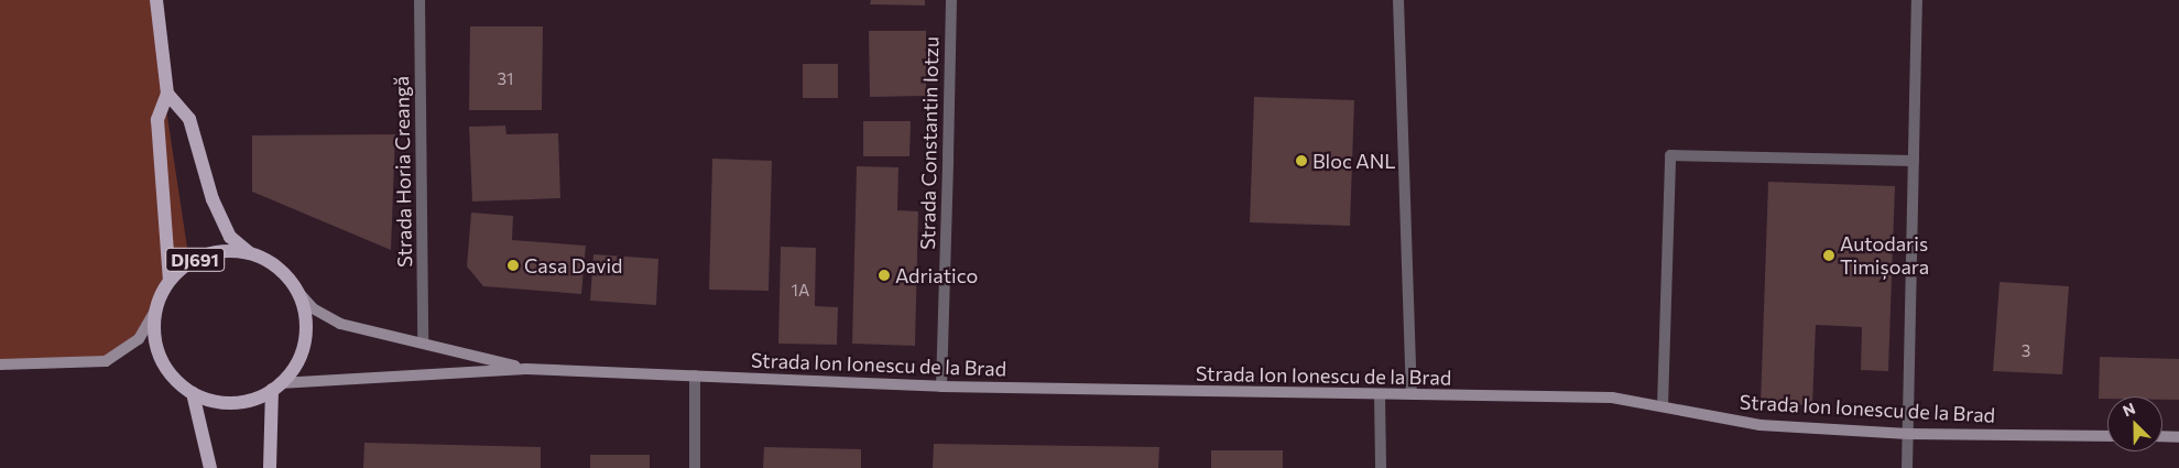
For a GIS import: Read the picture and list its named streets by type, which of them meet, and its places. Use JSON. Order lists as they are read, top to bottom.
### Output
{
  "streets": {
    "main road": ["DJ691"],
    "street": ["Strada Constantin Iotzu", "Strada Horia Creangă", "Strada Ion Ionescu de la Brad"]
  },
  "crossings": [
    ["Strada Constantin Iotzu", "Strada Ion Ionescu de la Brad"],
    ["Strada Horia Creangă", "Strada Ion Ionescu de la Brad"],
    ["DJ691", "Strada Ion Ionescu de la Brad"]
  ],
  "places": [
    "Bloc ANL",
    "Autodaris Timișoara",
    "Casa David",
    "Adriatico"
  ],
  "house_numbers": ["31", "1A", "3"],
  "north": "top left"
}
